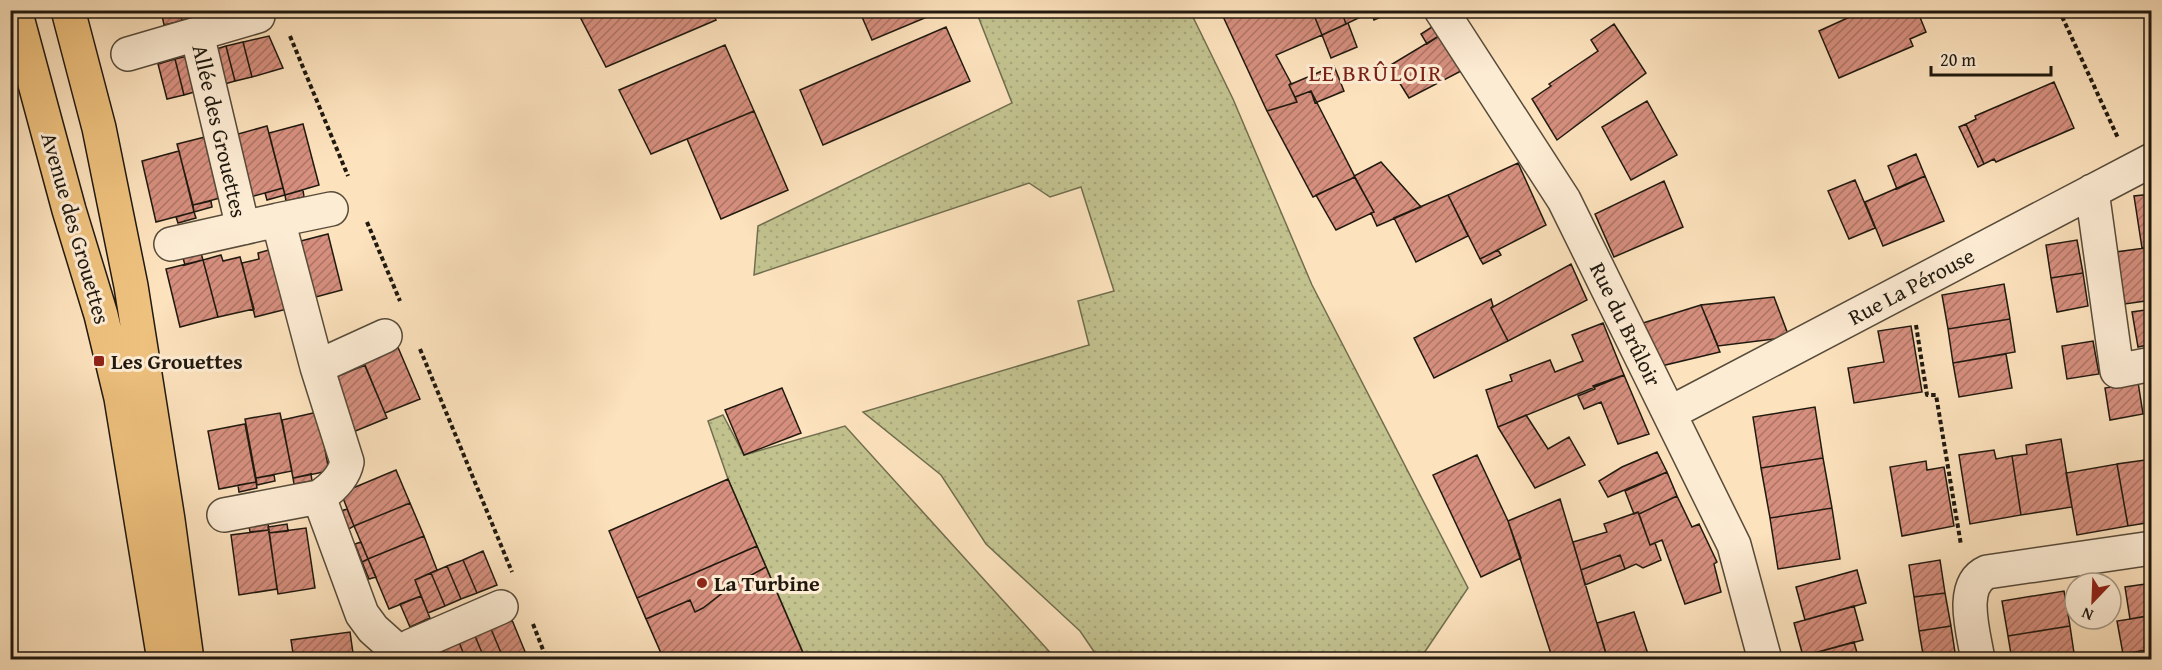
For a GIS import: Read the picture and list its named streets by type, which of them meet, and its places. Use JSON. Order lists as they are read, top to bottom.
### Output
{
  "streets": {
    "main road": ["Avenue des Grouettes"],
    "street": ["Allée des Grouettes", "Rue La Pérouse", "Rue du Brûloir"]
  },
  "crossings": [
    ["Rue La Pérouse", "Rue du Brûloir"]
  ],
  "districts": ["LE BRÛLOIR"],
  "places": {
    "transit": ["Les Grouettes"],
    "other": ["La Turbine"]
  },
  "scale_bar": "20 m",
  "north": "bottom left"
}
